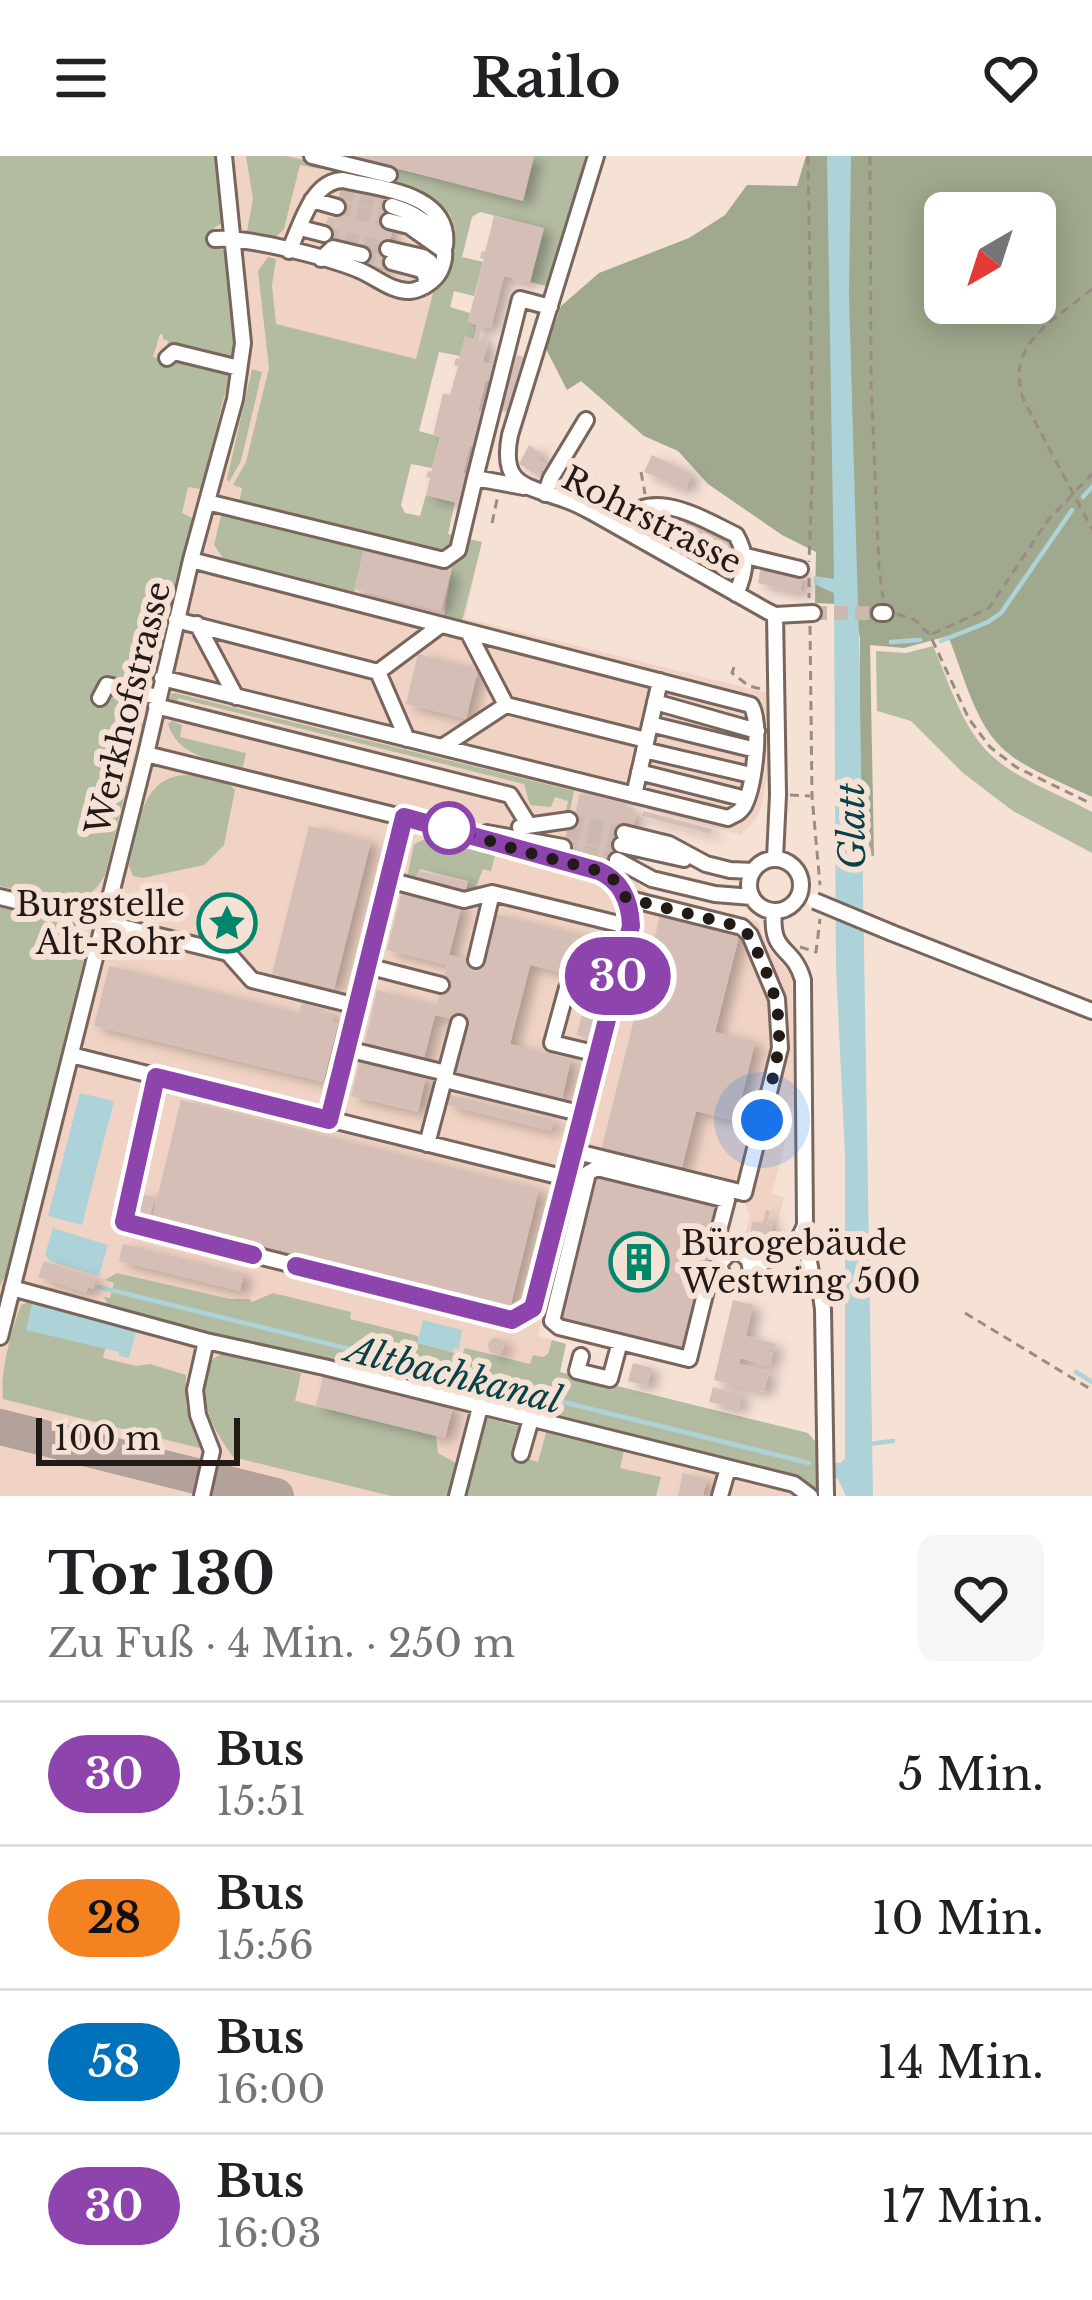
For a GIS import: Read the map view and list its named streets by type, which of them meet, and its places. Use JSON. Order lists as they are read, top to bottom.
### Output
{
  "streets": {
    "street": ["Rohrstrasse", "Werkhofstrasse"]
  },
  "water": ["Glatt", "Altbachkanal"],
  "places": {
    "place": ["Burgstelle Alt-Rohr"],
    "building": ["Bürogebäude Westwing 500"]
  },
  "lines": ["bus line 30"],
  "scale_bar": "100 m",
  "north": "bottom left",
  "page": {
    "header": "Railo",
    "on_map": "30",
    "scale": "100 m",
    "heading": ["Tor 130", "Zu Fuß · 4 Min. · 250 m"],
    "list": [
      {
        "mark": "30",
        "name": "Bus",
        "note": "15:51",
        "value": "5 Min."
      },
      {
        "mark": "28",
        "name": "Bus",
        "note": "15:56",
        "value": "10 Min."
      },
      {
        "mark": "58",
        "name": "Bus",
        "note": "16:00",
        "value": "14 Min."
      },
      {
        "mark": "30",
        "name": "Bus",
        "note": "16:03",
        "value": "17 Min."
      }
    ]
  }
}
